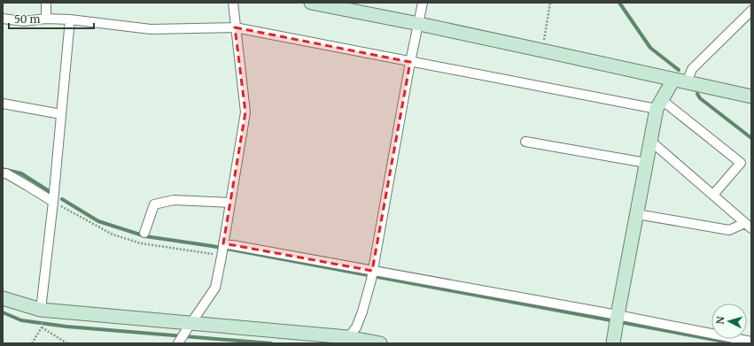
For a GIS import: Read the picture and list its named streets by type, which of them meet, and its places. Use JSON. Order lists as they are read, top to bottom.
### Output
{
  "scale_bar": "50 m",
  "north": "left"
}
